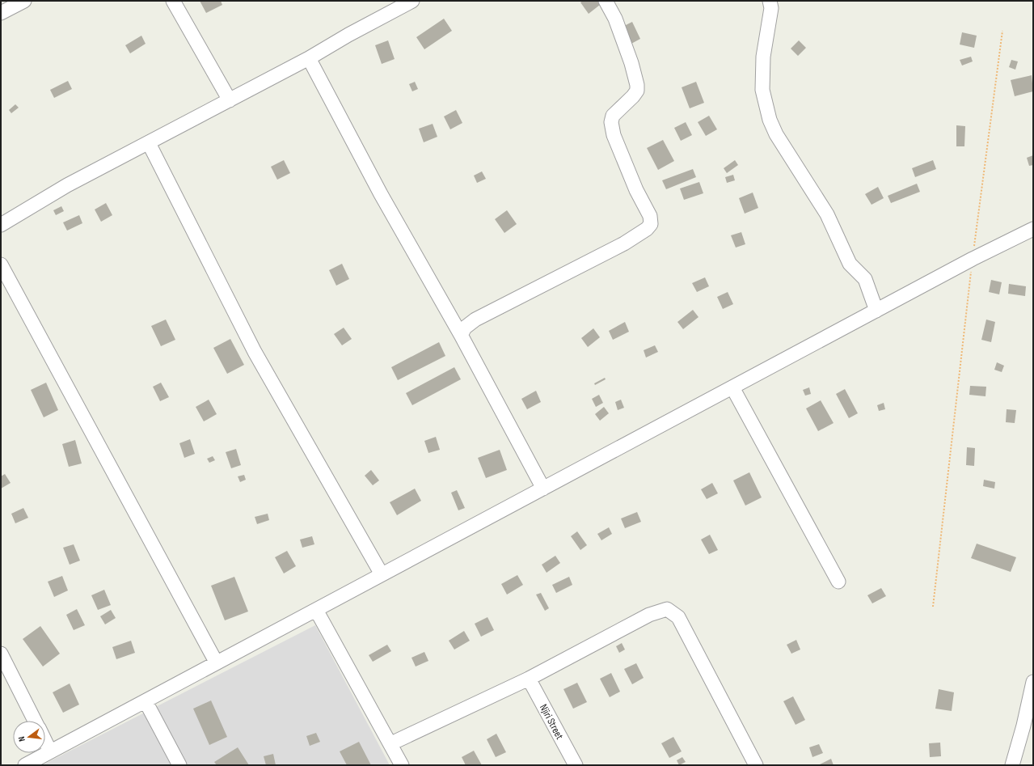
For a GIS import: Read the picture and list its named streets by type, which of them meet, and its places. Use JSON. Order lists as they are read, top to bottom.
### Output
{
  "streets": {
    "street": ["Njiri Street"]
  },
  "north": "left"
}
